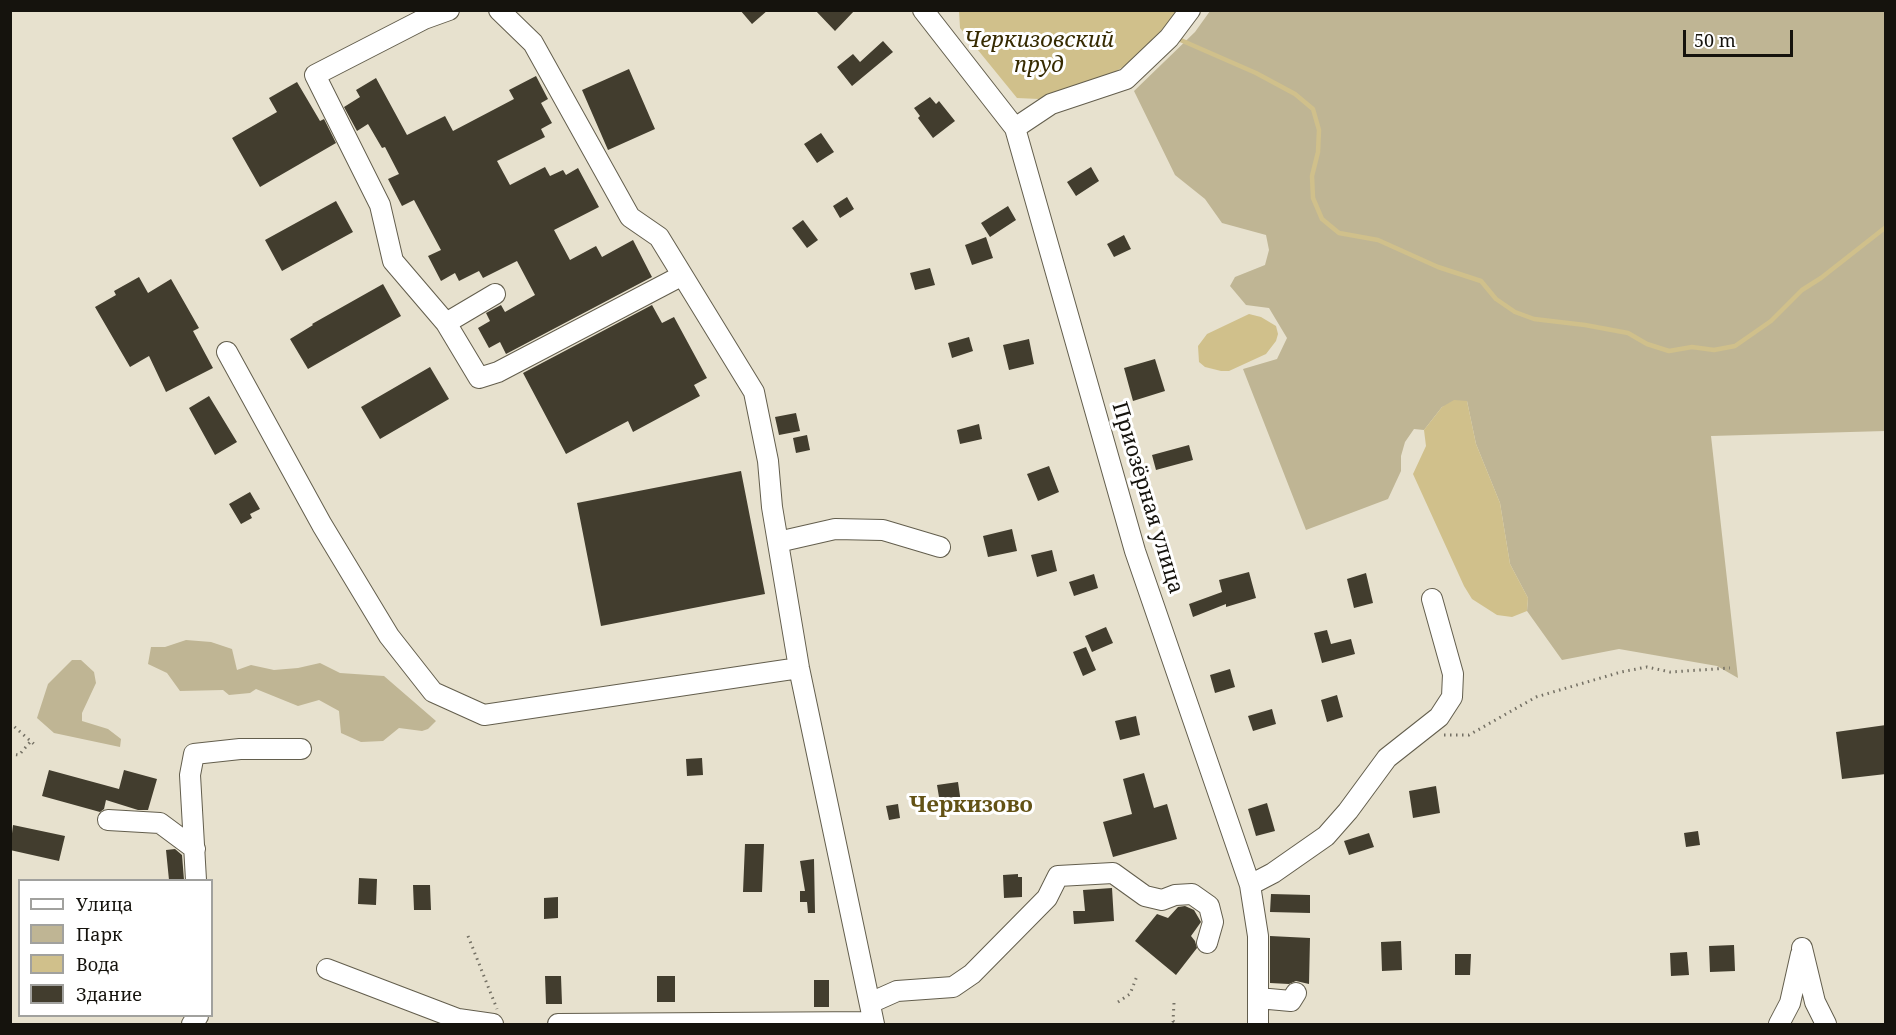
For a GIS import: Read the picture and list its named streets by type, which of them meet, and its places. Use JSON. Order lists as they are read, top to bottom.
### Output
{
  "streets": {
    "street": ["Приозёрная улица"]
  },
  "districts": ["Черкизово"],
  "water": ["Черкизовский пруд"],
  "legend": [
    "Улица",
    "Парк",
    "Вода",
    "Здание"
  ],
  "scale_bar": "50 m"
}
